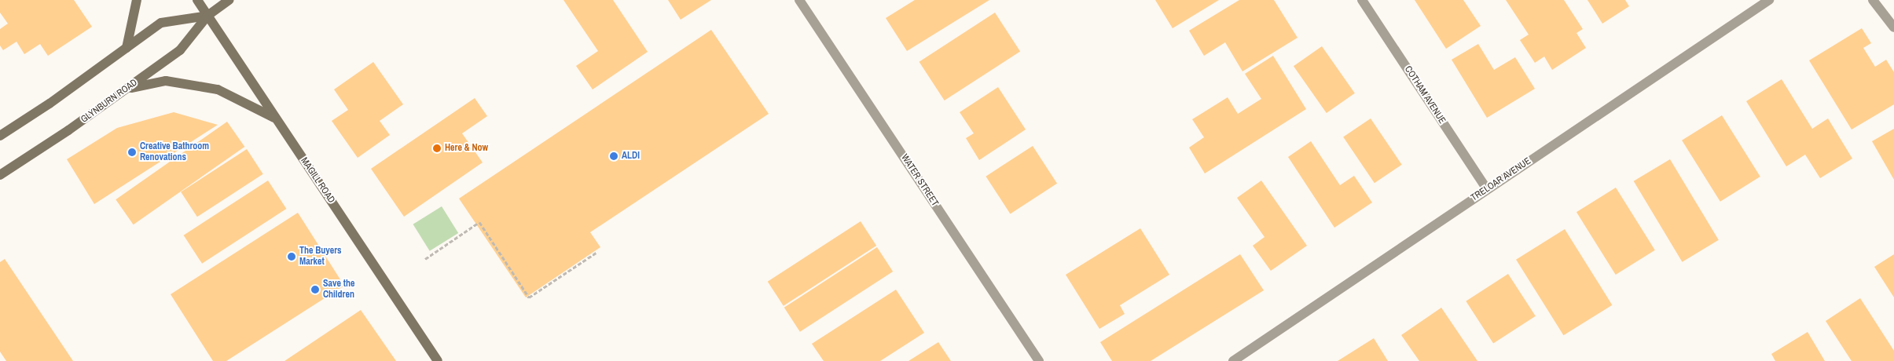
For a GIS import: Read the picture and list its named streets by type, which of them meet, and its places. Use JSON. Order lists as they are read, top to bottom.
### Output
{
  "streets": {
    "main road": ["GLYNBURN ROAD", "MAGILL ROAD"],
    "street": ["COTHAM AVENUE", "TRELOAR AVENUE", "WATER STREET"]
  },
  "crossings": [
    ["COTHAM AVENUE", "TRELOAR AVENUE"],
    ["GLYNBURN ROAD", "MAGILL ROAD"]
  ],
  "places": [
    "Here & Now",
    "Creative Bathroom Renovations",
    "ALDI",
    "The Buyers Market",
    "Save the Children"
  ]
}
